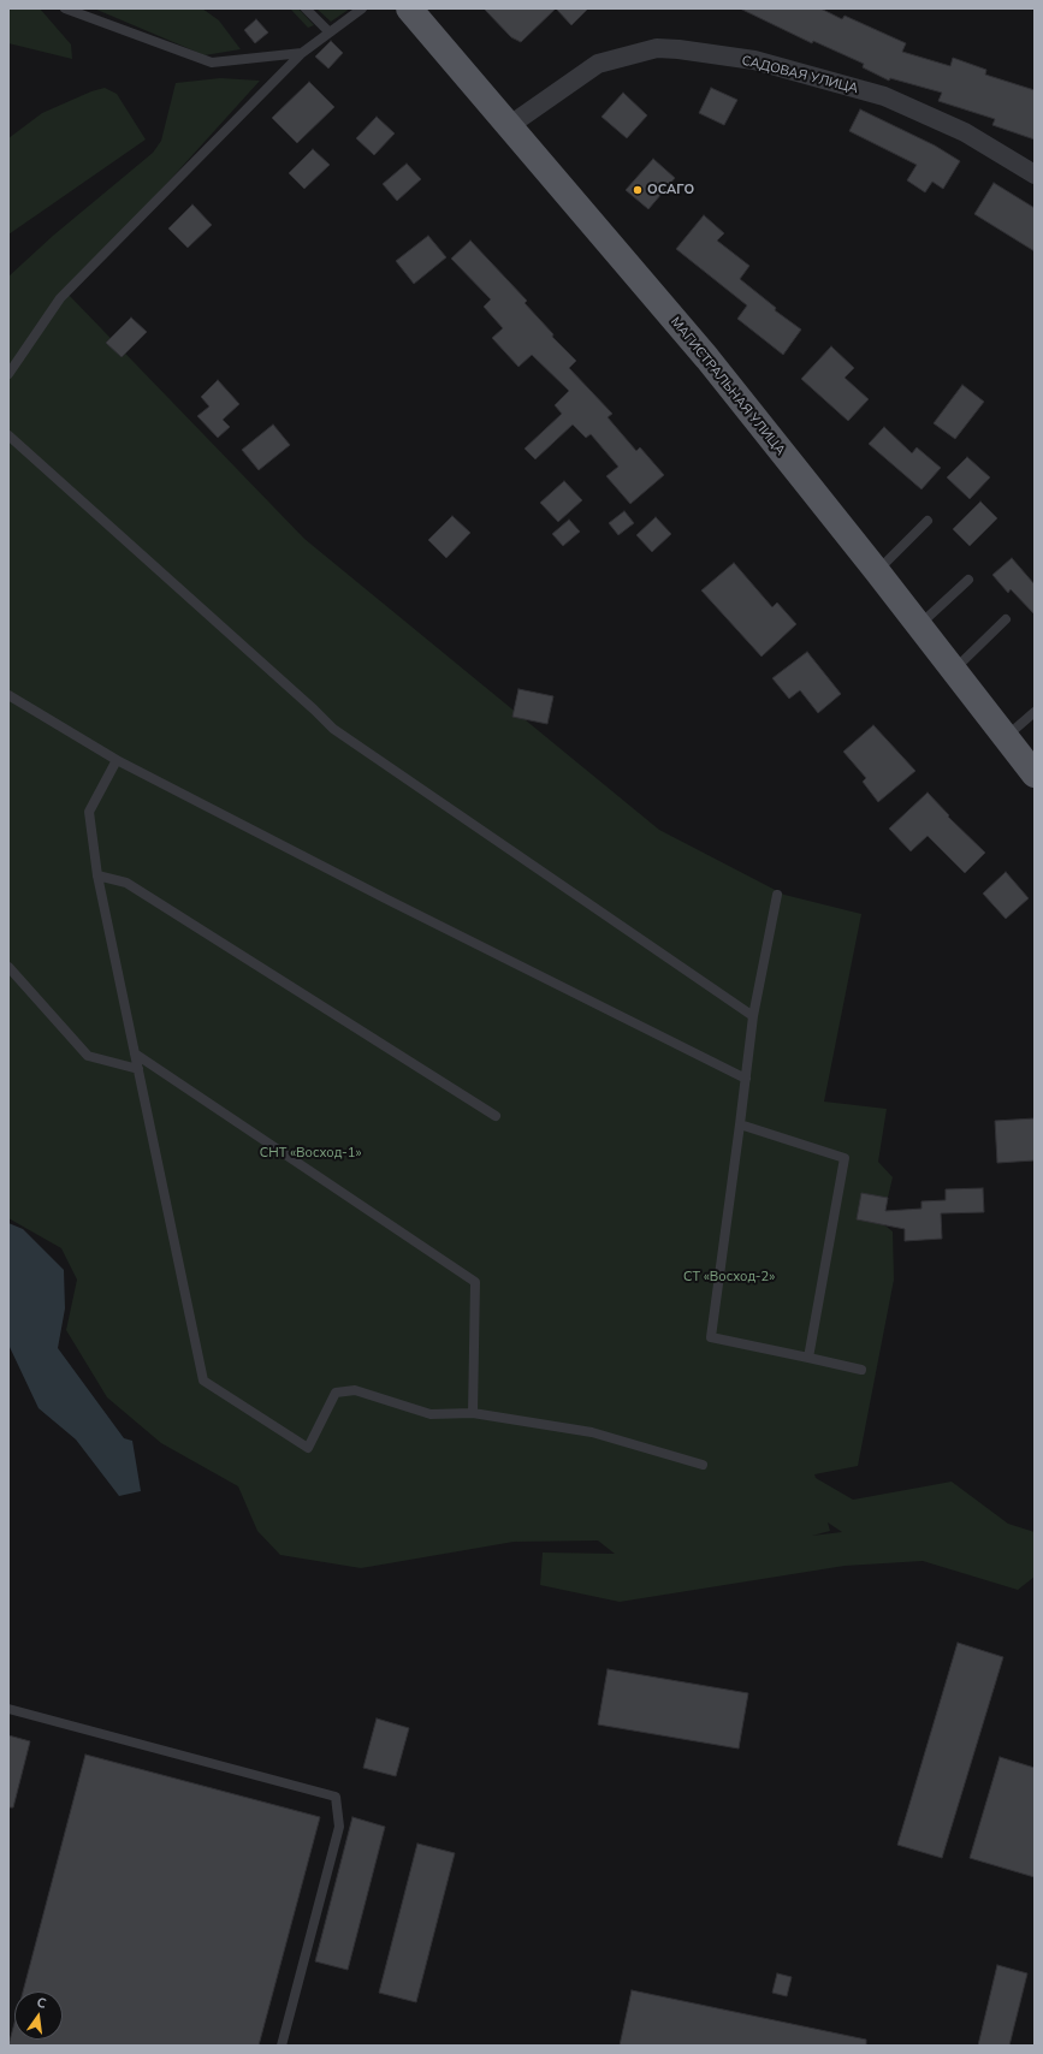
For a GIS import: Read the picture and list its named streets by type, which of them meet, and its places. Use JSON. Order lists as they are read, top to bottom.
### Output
{
  "streets": {
    "main road": ["МАГИСТРАЛЬНАЯ УЛИЦА"],
    "street": ["САДОВАЯ УЛИЦА"]
  },
  "crossings": [
    ["САДОВАЯ УЛИЦА", "МАГИСТРАЛЬНАЯ УЛИЦА"]
  ],
  "parks": ["СНТ «Восход-1»", "СТ «Восход-2»"],
  "places": ["ОСАГО"],
  "north": "top"
}
